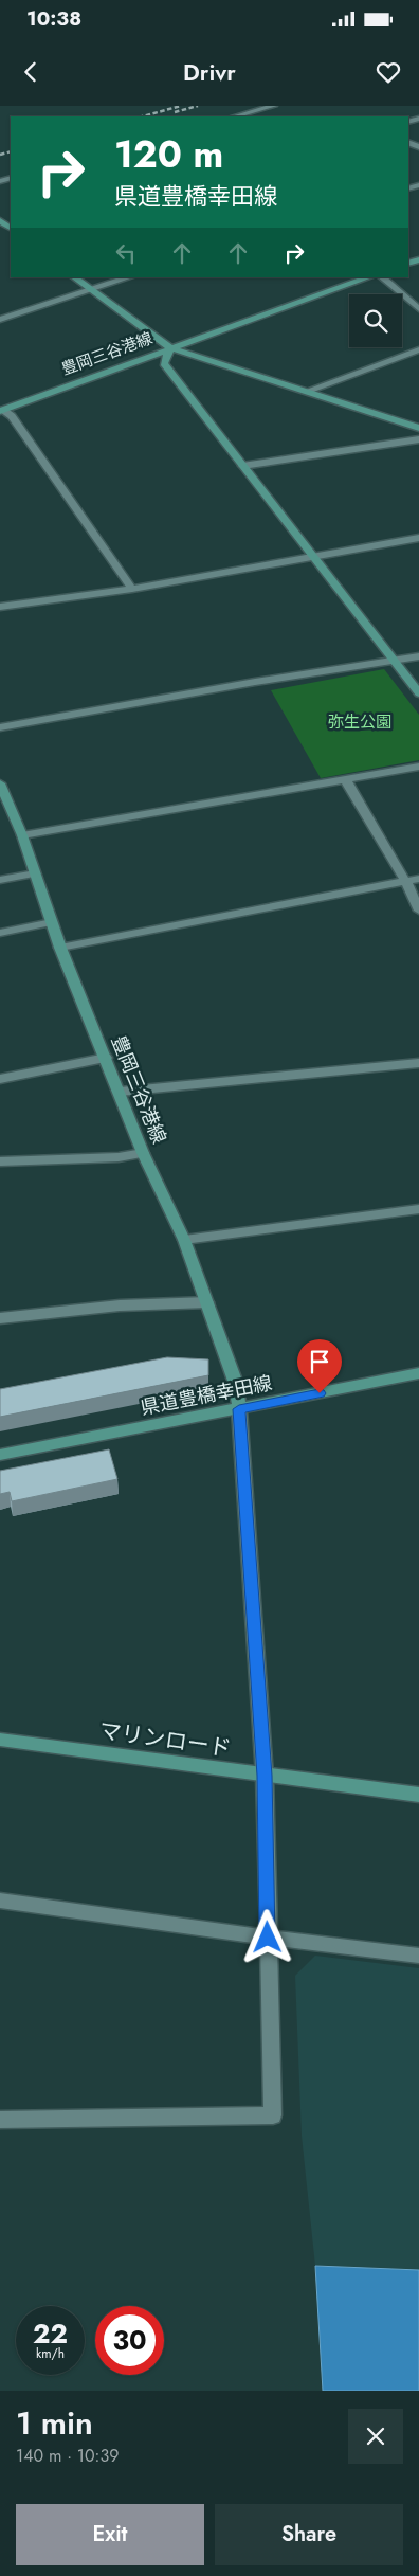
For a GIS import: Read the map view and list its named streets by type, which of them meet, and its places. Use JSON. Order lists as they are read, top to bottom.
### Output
{
  "streets": {
    "street": ["豊岡三谷港線", "県道豊橋幸田線", "マリンロード"]
  },
  "crossings": [
    ["豊岡三谷港線", "県道豊橋幸田線"]
  ],
  "parks": ["弥生公園"],
  "page": {
    "status": "10:38",
    "header": "Drivr",
    "turn": ["120 m", "県道豊橋幸田線"],
    "speed": "22 km/h",
    "limit": "30",
    "heading": ["1 min", "140 m · 10:39"],
    "buttons": ["Exit", "Share"]
  }
}
